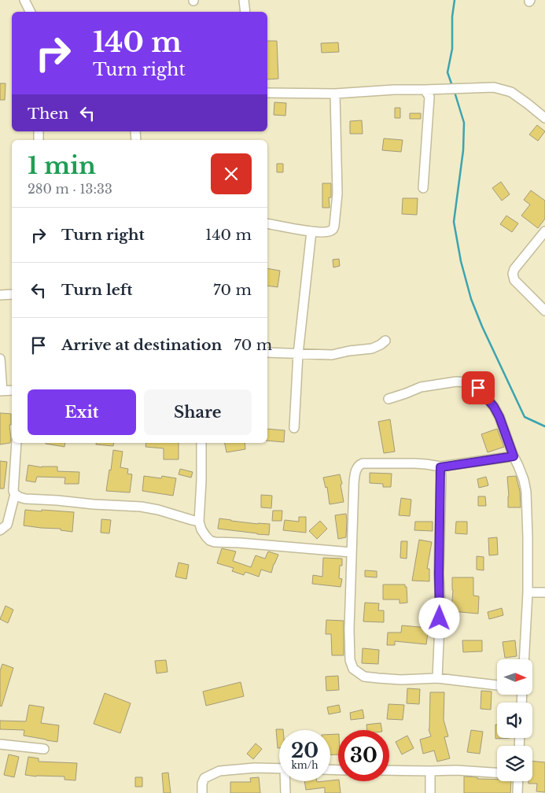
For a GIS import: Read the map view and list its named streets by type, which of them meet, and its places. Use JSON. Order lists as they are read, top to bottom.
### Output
{
  "north": "right",
  "page": {
    "turn": ["140 m", "Turn right"],
    "then": "Then",
    "heading": ["1 min", "280 m · 13:33"],
    "list": [
      {
        "name": "Turn right",
        "value": "140 m"
      },
      {
        "name": "Turn left",
        "value": "70 m"
      },
      {
        "name": "Arrive at destination",
        "value": "70 m"
      }
    ],
    "buttons": ["Exit", "Share"],
    "speed": "20 km/h",
    "limit": "30"
  }
}
